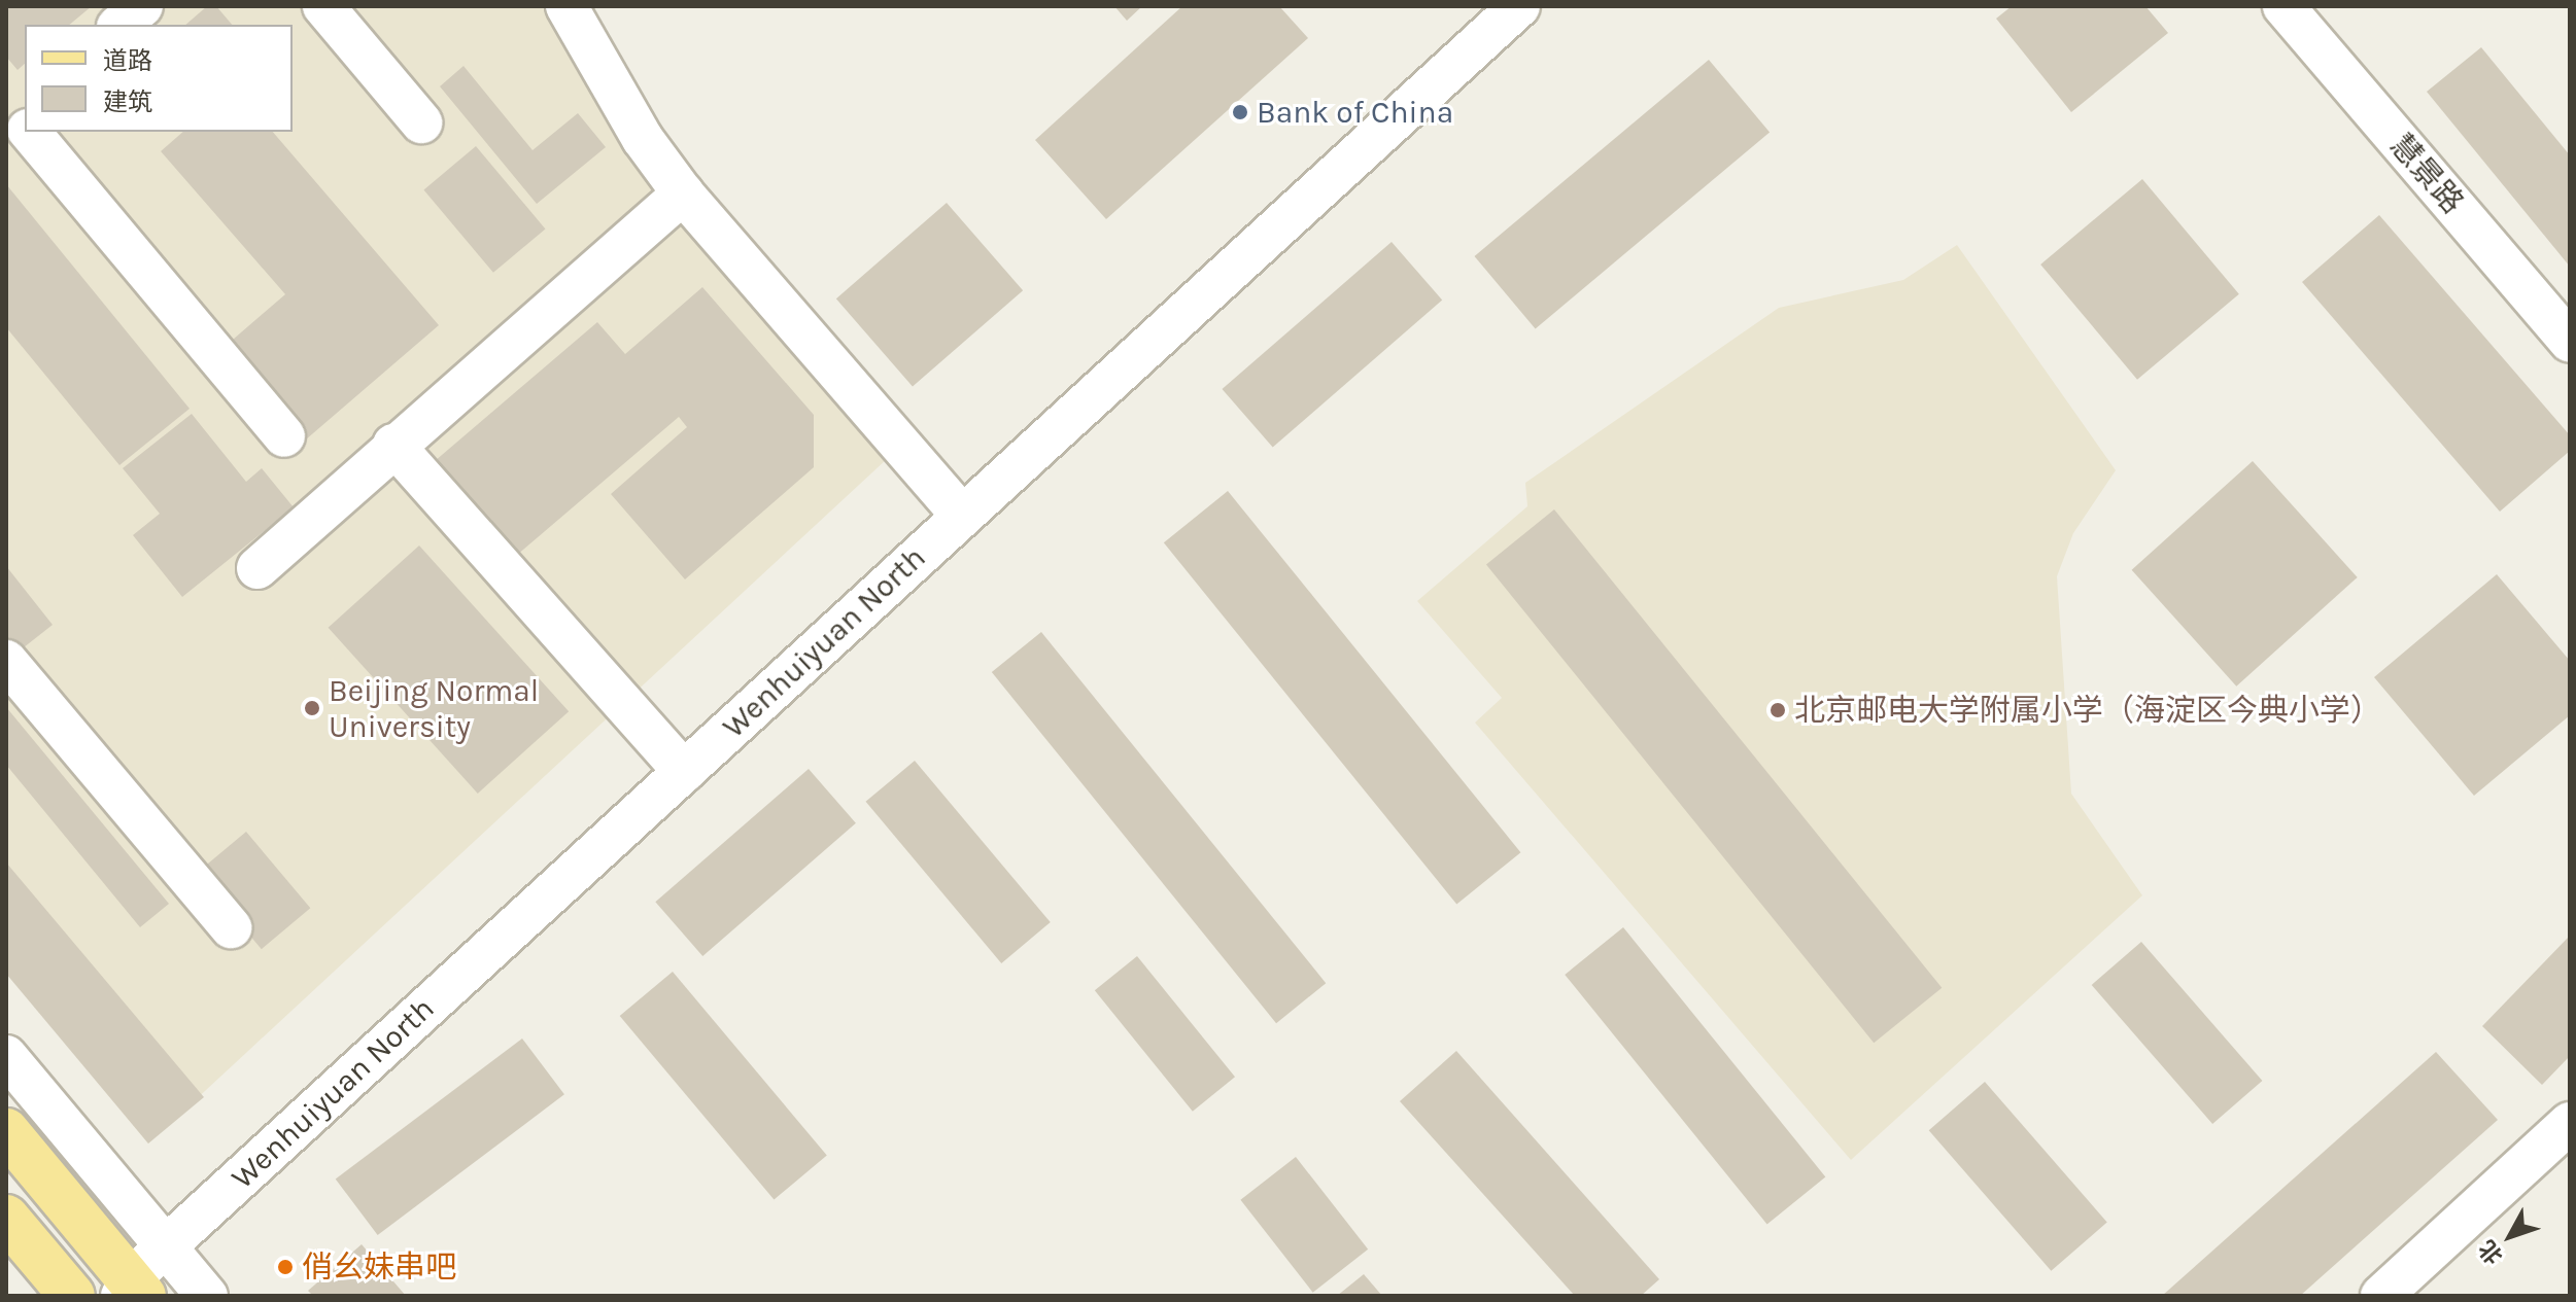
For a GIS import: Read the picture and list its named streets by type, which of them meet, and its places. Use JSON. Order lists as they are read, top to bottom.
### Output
{
  "streets": {
    "street": ["慧景路", "Wenhuiyuan North"]
  },
  "places": [
    "Bank of China",
    "Beijing Normal University",
    "北京邮电大学附属小学（海淀区今典小学）",
    "俏幺妹串吧"
  ],
  "legend": ["道路", "建筑"],
  "north": "bottom left"
}
